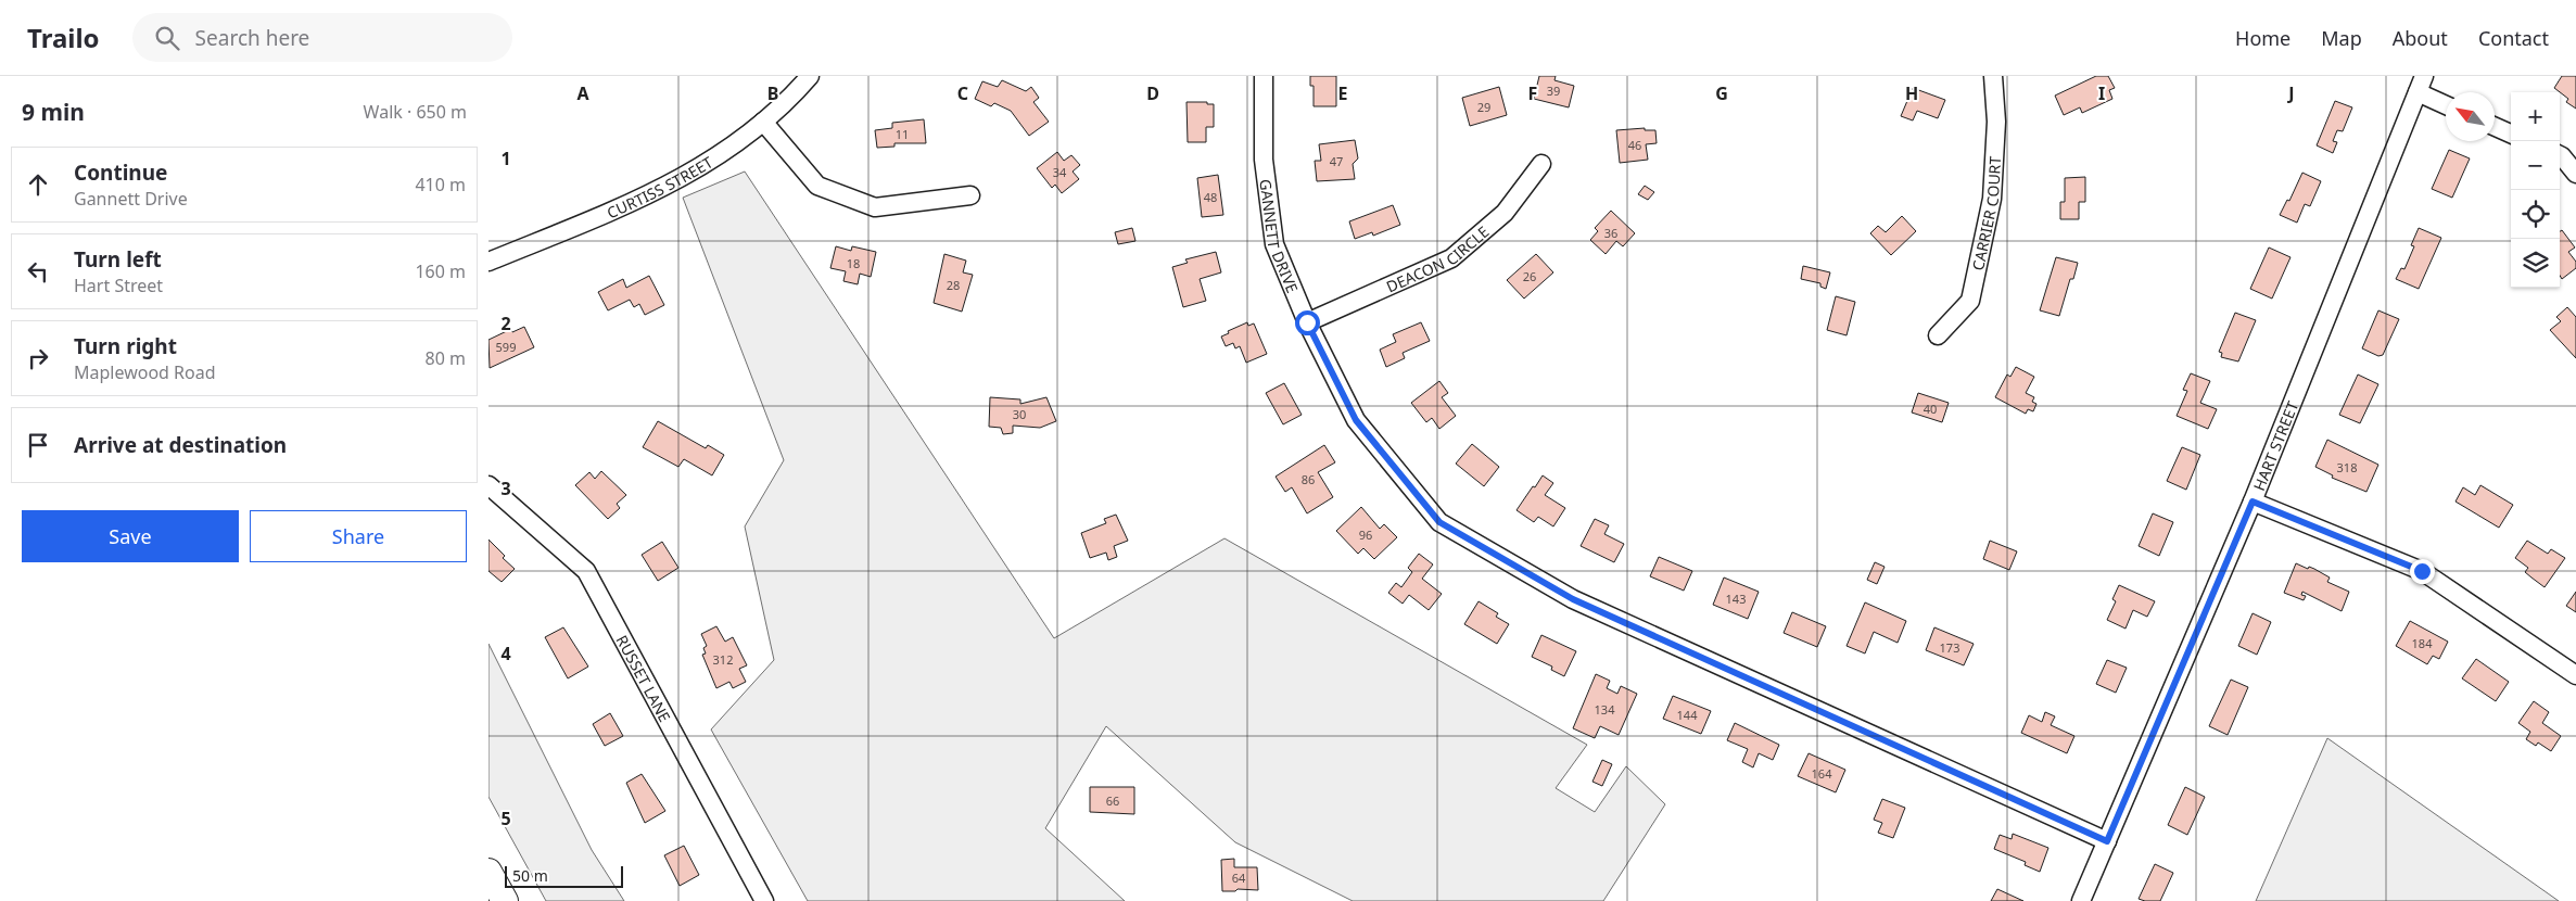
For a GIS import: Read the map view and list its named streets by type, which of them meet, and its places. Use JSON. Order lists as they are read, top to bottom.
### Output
{
  "streets": {
    "street": [
      "CURTISS STREET",
      "CARRIER COURT",
      "GANNETT DRIVE",
      "DEACON CIRCLE",
      "HART STREET",
      "RUSSET LANE"
    ]
  },
  "crossings": [
    ["GANNETT DRIVE", "DEACON CIRCLE"],
    ["GANNETT DRIVE", "HART STREET"]
  ],
  "house_numbers": [
    "39",
    "29",
    "11",
    "46",
    "47",
    "34",
    "48",
    "36",
    "18",
    "26",
    "28",
    "599",
    "40",
    "30",
    "318",
    "86",
    "96",
    "143",
    "184",
    "173",
    "312",
    "134",
    "144",
    "164",
    "66",
    "64"
  ],
  "scale_bar": "50 m",
  "north": "top left",
  "page": {
    "header": "Trailo",
    "search": "Search here",
    "nav": [
      "Home",
      "Map",
      "About",
      "Contact"
    ],
    "heading": ["9 min", "Walk · 650 m"],
    "map_buttons": ["+", "−"],
    "list": [
      ["Continue", "Gannett Drive", "410 m"],
      ["Turn left", "Hart Street", "160 m"],
      ["Turn right", "Maplewood Road", "80 m"],
      "Arrive at destination"
    ],
    "buttons": ["Save", "Share"],
    "scale": "50 m"
  },
  "grid": {
    "columns": [
      "A",
      "B",
      "C",
      "D",
      "E",
      "F",
      "G",
      "H",
      "I",
      "J"
    ],
    "rows": [
      "1",
      "2",
      "3",
      "4",
      "5"
    ]
  }
}
